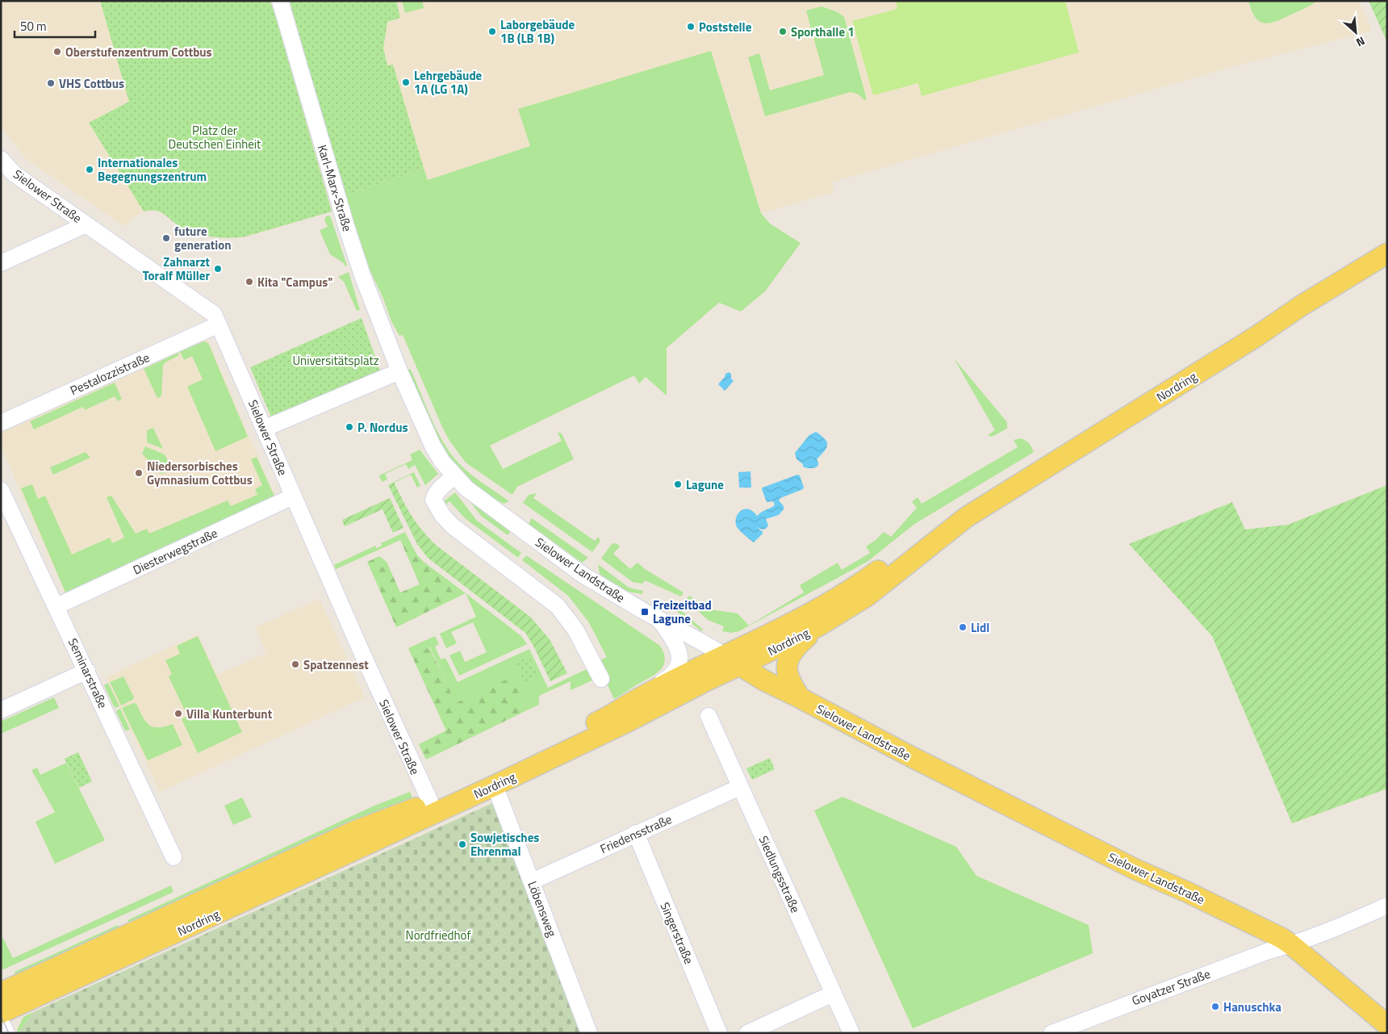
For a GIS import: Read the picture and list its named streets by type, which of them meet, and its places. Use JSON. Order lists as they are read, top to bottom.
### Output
{
  "streets": {
    "main road": ["Nordring", "Sielower Landstraße"],
    "street": [
      "Karl-Marx-Straße",
      "Sielower Straße",
      "Pestalozzistraße",
      "Diesterwegstraße",
      "Seminarstraße",
      "Friedensstraße",
      "Siedlungsstraße",
      "Löbensweg",
      "Singerstraße",
      "Goyatzer Straße"
    ]
  },
  "crossings": [
    ["Karl-Marx-Straße", "Sielower Landstraße"],
    ["Sielower Straße", "Pestalozzistraße"],
    ["Sielower Straße", "Nordring"],
    ["Sielower Straße", "Diesterwegstraße"],
    ["Nordring", "Sielower Landstraße"],
    ["Nordring", "Löbensweg"],
    ["Diesterwegstraße", "Seminarstraße"],
    ["Sielower Landstraße", "Goyatzer Straße"],
    ["Friedensstraße", "Siedlungsstraße"],
    ["Friedensstraße", "Löbensweg"],
    ["Friedensstraße", "Singerstraße"]
  ],
  "parks": ["Platz der Deutschen Einheit", "Universitätsplatz", "Nordfriedhof"],
  "places": {
    "other": [
      "Poststelle",
      "Laborgebäude 1B (LB 1B)",
      "Sporthalle 1",
      "Oberstufenzentrum Cottbus",
      "Lehrgebäude 1A (LG 1A)",
      "VHS Cottbus",
      "Internationales Begegnungszentrum",
      "future generation",
      "Zahnarzt Toralf Müller",
      "Kita \"Campus\"",
      "P. Nordus",
      "Niedersorbisches Gymnasium Cottbus",
      "Lagune",
      "Lidl",
      "Spatzennest",
      "Villa Kunterbunt",
      "Sowjetisches Ehrenmal",
      "Hanuschka"
    ],
    "transit": ["Freizeitbad Lagune"]
  },
  "scale_bar": "50 m",
  "north": "bottom right"
}
